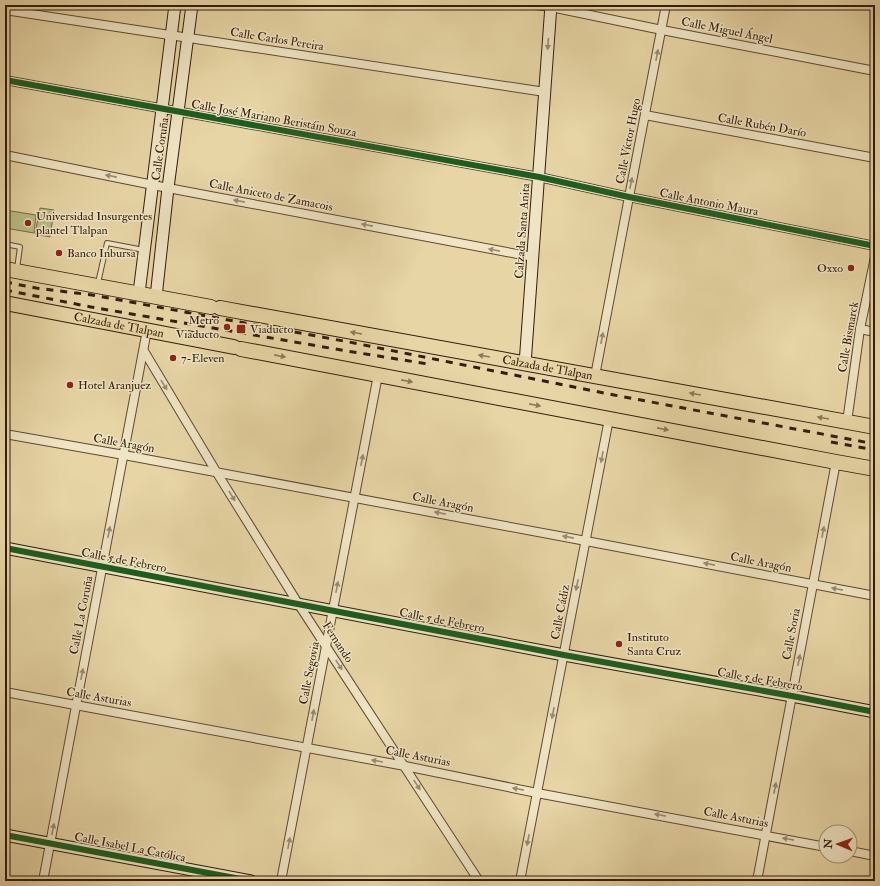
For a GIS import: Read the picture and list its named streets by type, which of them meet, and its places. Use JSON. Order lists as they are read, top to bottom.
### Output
{
  "streets": {
    "highway": ["Calzada de Tlalpan"],
    "street": [
      "Calle Miguel Ángel",
      "Calle Carlos Pereira",
      "Calle José Mariano Beristáin Souza",
      "Calle Rubén Darío",
      "Calle Víctor Hugo",
      "Calle Coruña",
      "Calle Aniceto de Zamacois",
      "Calle Antonio Maura",
      "Calzada Santa Anita",
      "Calle Bismarck",
      "Calle Aragón",
      "Calle 5 de Febrero",
      "Calle Cádiz",
      "Calle La Coruña",
      "Calle Soria",
      "Fernando",
      "Calle Segovia",
      "Calle Asturias",
      "Calle Isabel La Católica"
    ]
  },
  "crossings": [
    ["Calle Miguel Ángel", "Calle Víctor Hugo"],
    ["Calle Miguel Ángel", "Calzada Santa Anita"],
    ["Calle Carlos Pereira", "Calle Coruña"],
    ["Calle Carlos Pereira", "Calzada Santa Anita"],
    ["Calle José Mariano Beristáin Souza", "Calle Coruña"],
    ["Calle José Mariano Beristáin Souza", "Calle Antonio Maura"],
    ["Calle José Mariano Beristáin Souza", "Calzada Santa Anita"],
    ["Calle Rubén Darío", "Calle Víctor Hugo"],
    ["Calle Víctor Hugo", "Calle Antonio Maura"],
    ["Calle Víctor Hugo", "Calzada de Tlalpan"],
    ["Calle Coruña", "Calle Aniceto de Zamacois"],
    ["Calle Coruña", "Calzada de Tlalpan"],
    ["Calle Aniceto de Zamacois", "Calzada Santa Anita"],
    ["Calle Antonio Maura", "Calzada Santa Anita"],
    ["Calzada Santa Anita", "Calzada de Tlalpan"],
    ["Calzada de Tlalpan", "Calle Bismarck"],
    ["Calzada de Tlalpan", "Calle Cádiz"],
    ["Calzada de Tlalpan", "Calle La Coruña"],
    ["Calzada de Tlalpan", "Calle Soria"],
    ["Calzada de Tlalpan", "Calle Segovia"],
    ["Calle Aragón", "Calle Cádiz"],
    ["Calle Aragón", "Calle La Coruña"],
    ["Calle Aragón", "Calle Soria"],
    ["Calle Aragón", "Fernando"],
    ["Calle Aragón", "Calle Segovia"],
    ["Calle 5 de Febrero", "Calle Cádiz"],
    ["Calle 5 de Febrero", "Calle La Coruña"],
    ["Calle 5 de Febrero", "Calle Soria"],
    ["Calle 5 de Febrero", "Fernando"],
    ["Calle 5 de Febrero", "Calle Segovia"],
    ["Calle Cádiz", "Calle Asturias"],
    ["Calle La Coruña", "Fernando"],
    ["Calle La Coruña", "Calle Asturias"],
    ["Calle La Coruña", "Calle Isabel La Católica"],
    ["Calle Soria", "Calle Asturias"],
    ["Fernando", "Calle Segovia"],
    ["Fernando", "Calle Asturias"],
    ["Calle Segovia", "Calle Asturias"]
  ],
  "one_way": [
    "Calle Víctor Hugo",
    "Calle Aniceto de Zamacois",
    "Calle Aragón",
    "Calle Cádiz",
    "Calle La Coruña",
    "Calle Soria",
    "Fernando",
    "Calle Segovia",
    "Calle Asturias"
  ],
  "places": {
    "other": [
      "Universidad Insurgentes plantel Tlalpan",
      "Banco Inbursa",
      "Oxxo",
      "Metro Viaducto",
      "7-Eleven",
      "Hotel Aranjuez",
      "Instituto Santa Cruz"
    ],
    "transit": ["Viaducto"]
  },
  "north": "left"
}
